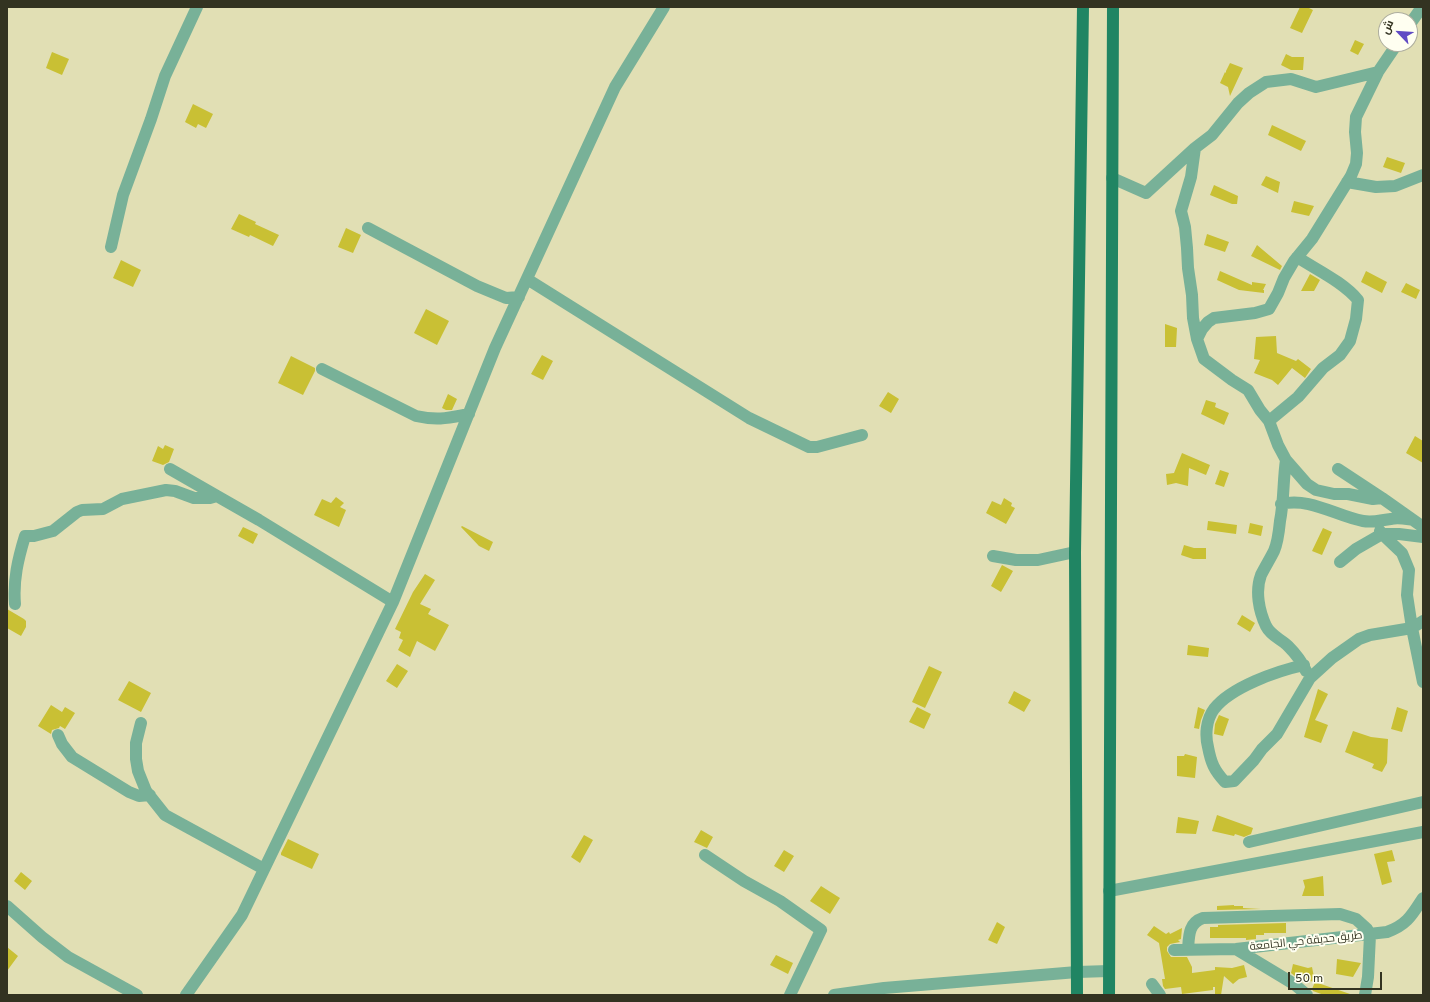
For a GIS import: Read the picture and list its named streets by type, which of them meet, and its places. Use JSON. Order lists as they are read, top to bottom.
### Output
{
  "streets": {
    "street": ["طريق حديقة حي الجامعة"]
  },
  "scale_bar": "50 m",
  "north": "top left"
}
